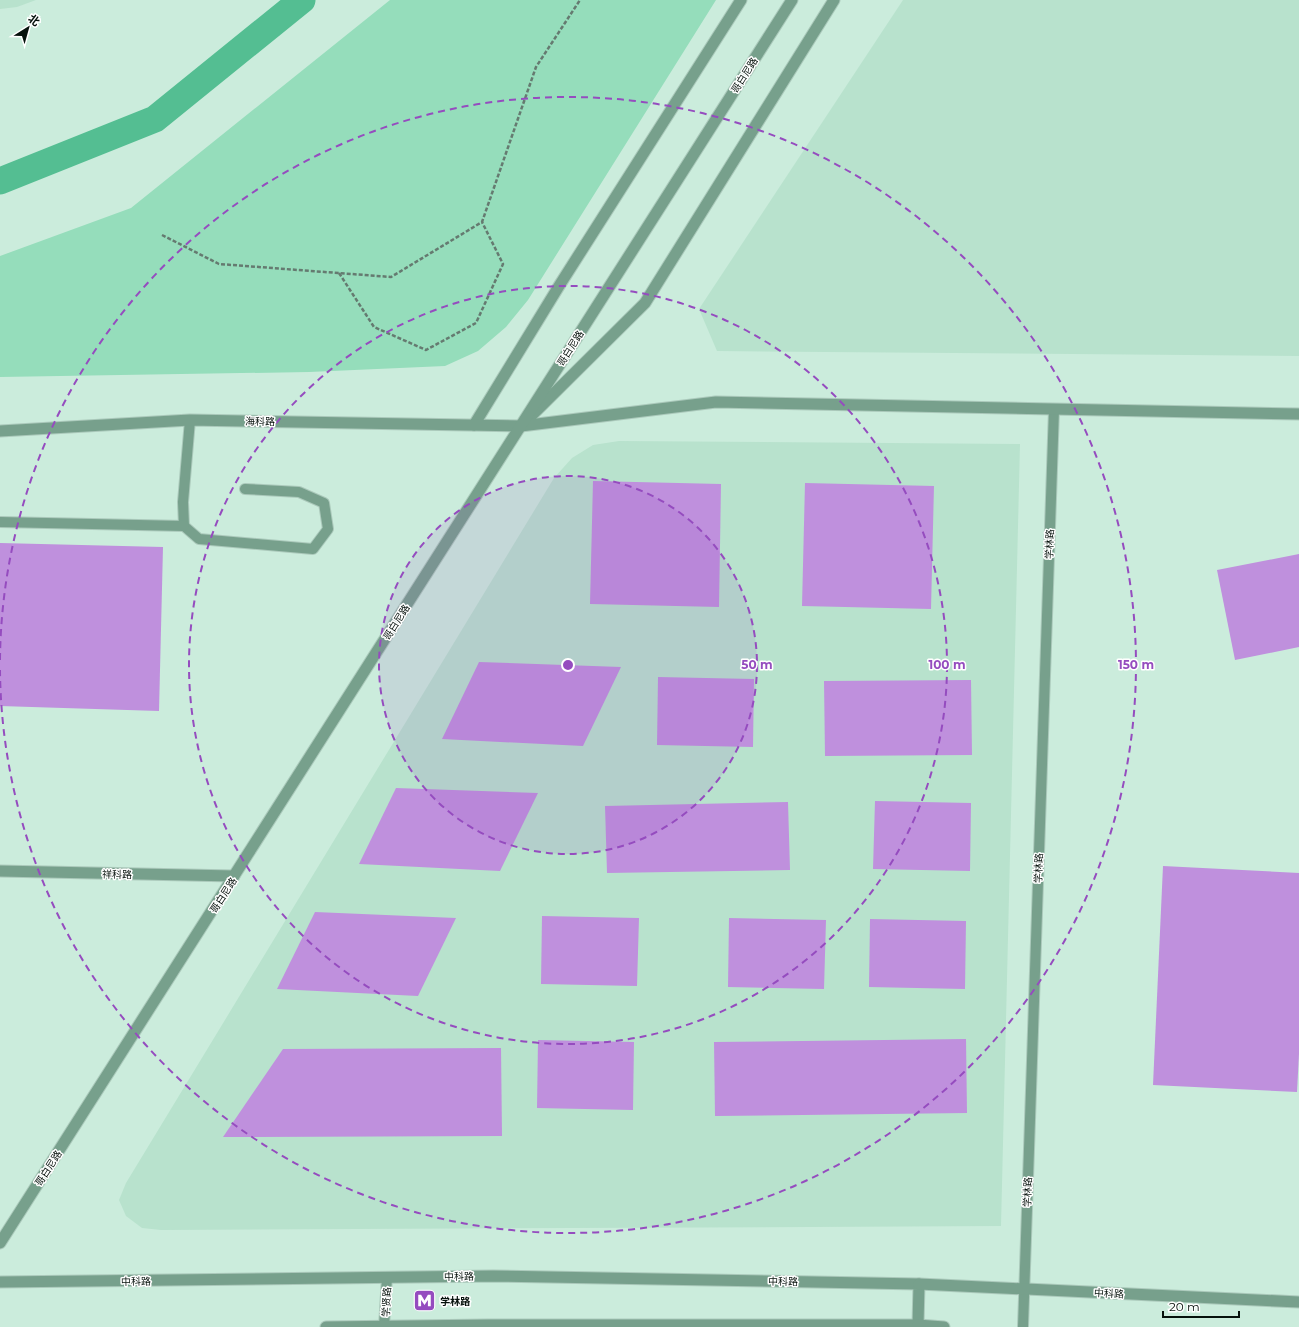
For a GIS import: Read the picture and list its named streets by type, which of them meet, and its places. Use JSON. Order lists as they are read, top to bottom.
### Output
{
  "streets": {
    "street": [
      "哥白尼路",
      "海科路",
      "祥科路",
      "中科路"
    ],
    "lane": ["学林路", "学贤路"]
  },
  "crossings": [
    ["哥白尼路", "海科路"],
    ["哥白尼路", "祥科路"],
    ["海科路", "学林路"],
    ["学林路", "中科路"],
    ["中科路", "学贤路"]
  ],
  "places": {
    "metro station": ["学林路"]
  },
  "scale_bar": "20 m",
  "north": "top right",
  "rings": ["50 m", "100 m", "150 m"]
}
